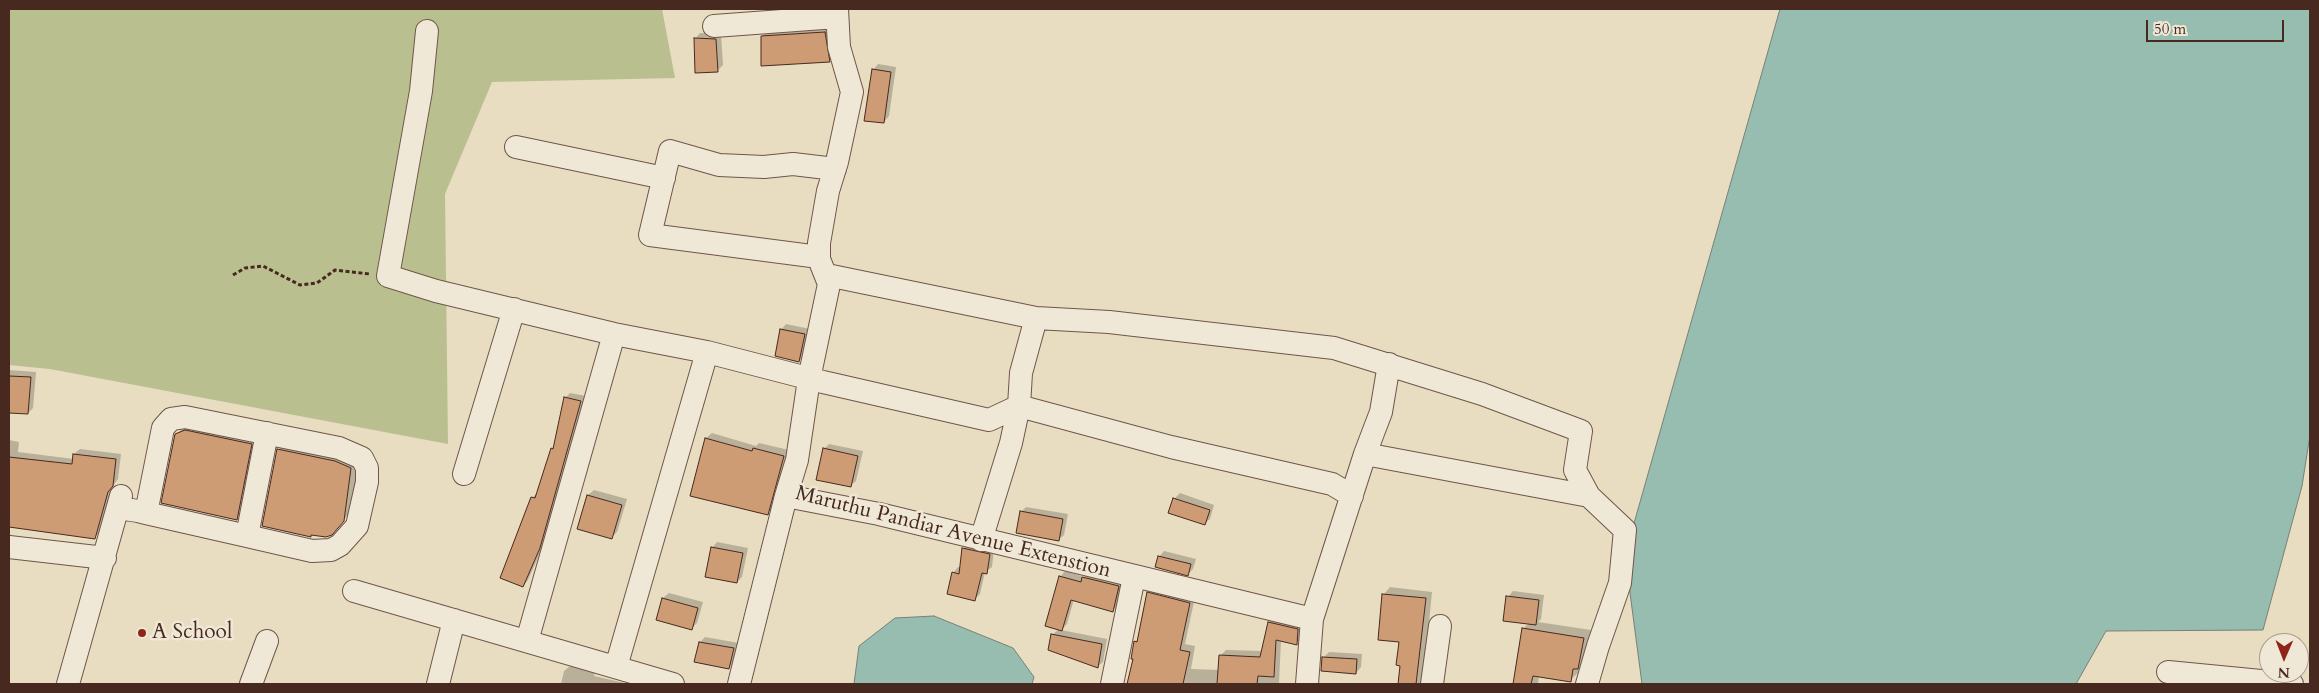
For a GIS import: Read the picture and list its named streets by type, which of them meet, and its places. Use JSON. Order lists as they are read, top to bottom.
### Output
{
  "streets": {
    "street": ["Maruthu Pandiar Avenue Extenstion"]
  },
  "places": ["A School"],
  "scale_bar": "50 m",
  "north": "bottom"
}
